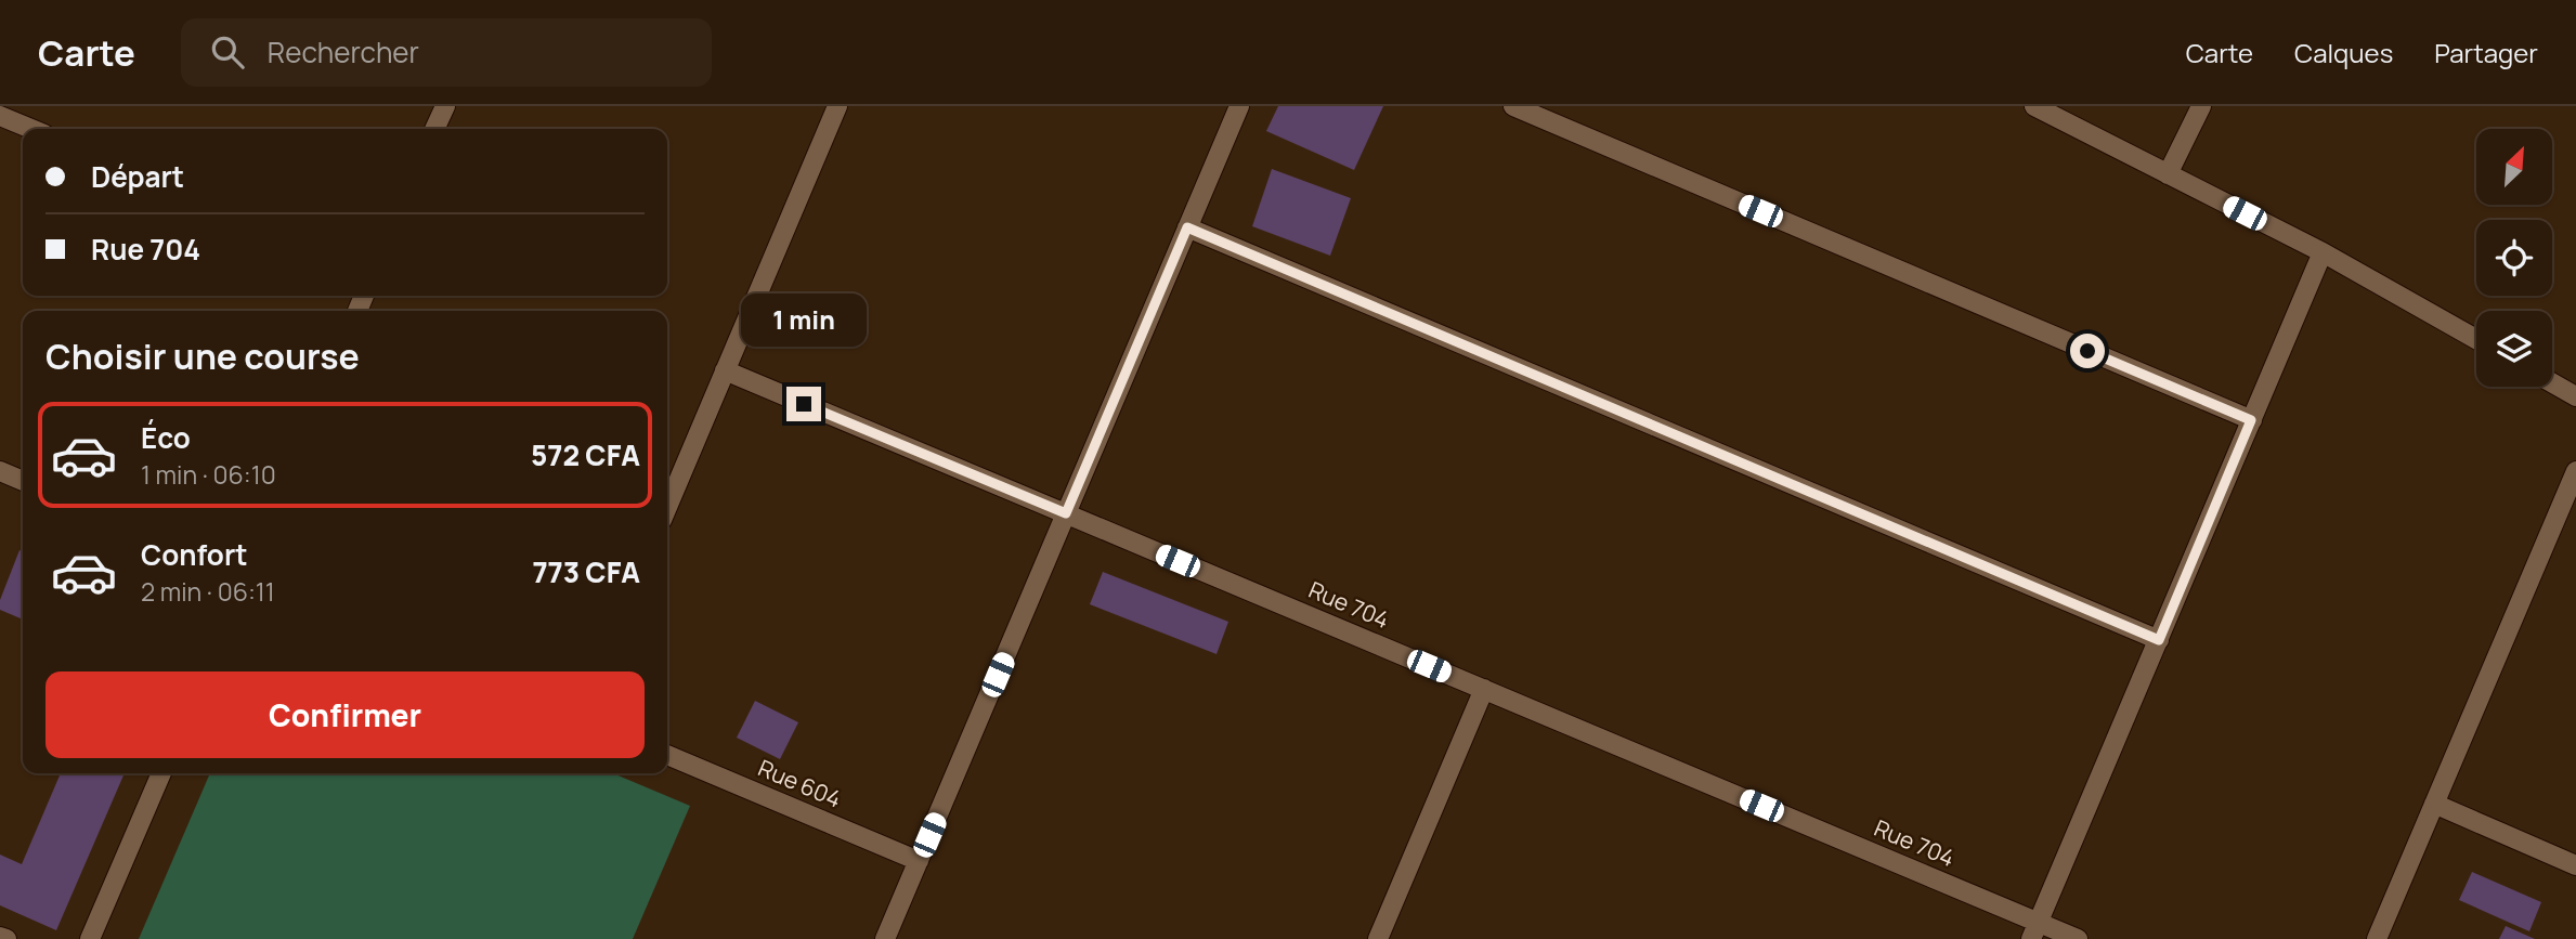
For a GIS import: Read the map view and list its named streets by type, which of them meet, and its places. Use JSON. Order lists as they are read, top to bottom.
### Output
{
  "streets": {
    "street": ["Rue 704", "Rue 604"]
  },
  "north": "top right",
  "page": {
    "header": "Carte",
    "search": "Rechercher",
    "nav": ["Carte", "Calques", "Partager"],
    "banner": ["Départ", "Rue 704"],
    "bubble": "1 min",
    "heading": "Choisir une course",
    "list": [
      {
        "name": "Éco",
        "note": "1 min · 06:10",
        "value": "572 CFA"
      },
      {
        "name": "Confort",
        "note": "2 min · 06:11",
        "value": "773 CFA"
      }
    ],
    "buttons": "Confirmer"
  }
}
